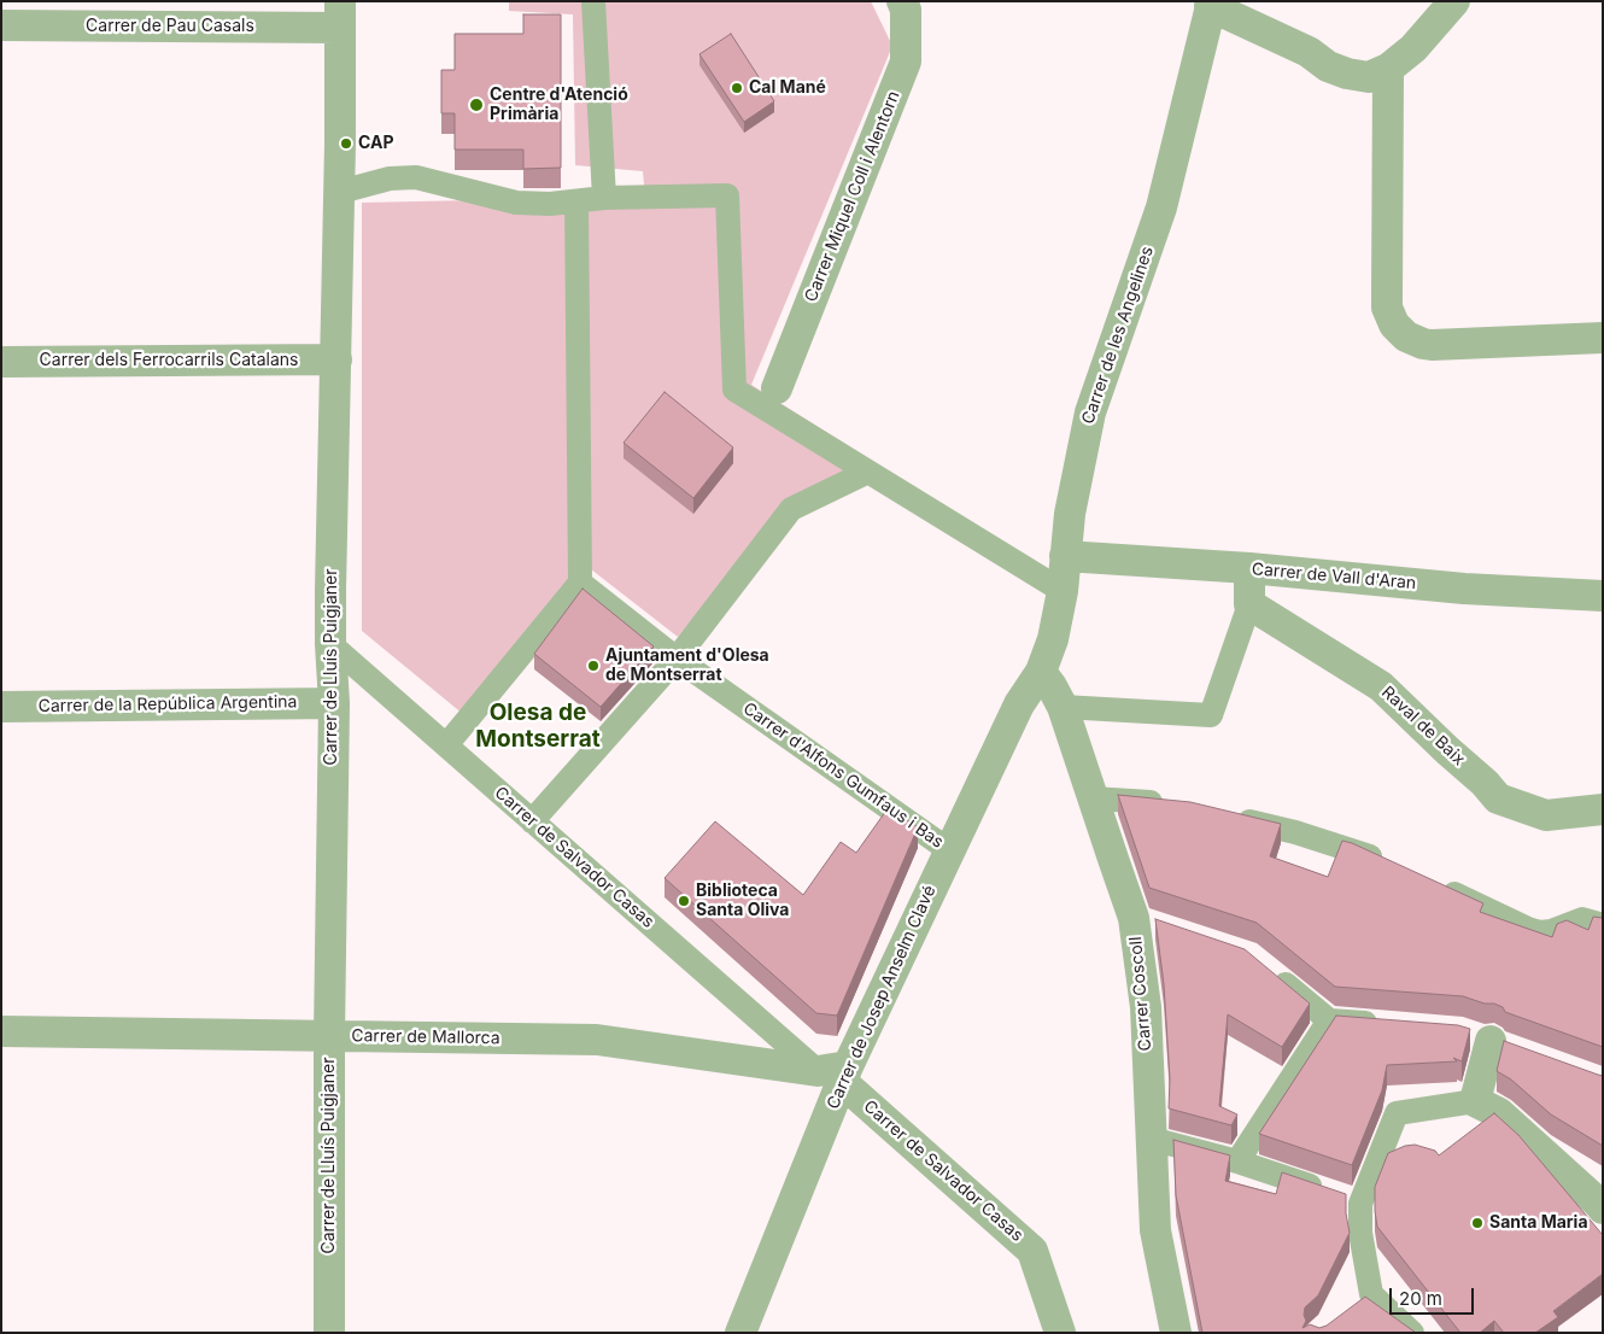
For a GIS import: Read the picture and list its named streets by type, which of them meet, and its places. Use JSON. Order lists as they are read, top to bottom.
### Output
{
  "streets": {
    "street": [
      "Carrer de Pau Casals",
      "Carrer Miquel Coll i Alentorn",
      "Carrer de les Angelines",
      "Carrer dels Ferrocarrils Catalans",
      "Carrer de Vall d'Aran",
      "Carrer de Lluís Puigjaner",
      "Carrer de la República Argentina",
      "Raval de Baix",
      "Carrer d'Alfons Gumfaus i Bas",
      "Carrer de Salvador Casas",
      "Carrer Coscoll",
      "Carrer de Josep Anselm Clavé",
      "Carrer de Mallorca"
    ]
  },
  "crossings": [
    ["Carrer de Pau Casals", "Carrer de Lluís Puigjaner"],
    ["Carrer de les Angelines", "Carrer de Vall d'Aran"],
    ["Carrer de les Angelines", "Carrer Coscoll"],
    ["Carrer de les Angelines", "Carrer de Josep Anselm Clavé"],
    ["Carrer dels Ferrocarrils Catalans", "Carrer de Lluís Puigjaner"],
    ["Carrer de Lluís Puigjaner", "Carrer de la República Argentina"],
    ["Carrer de Lluís Puigjaner", "Carrer de Salvador Casas"],
    ["Carrer de Lluís Puigjaner", "Carrer de Mallorca"],
    ["Carrer d'Alfons Gumfaus i Bas", "Carrer de Josep Anselm Clavé"],
    ["Carrer de Salvador Casas", "Carrer de Josep Anselm Clavé"],
    ["Carrer de Salvador Casas", "Carrer de Mallorca"],
    ["Carrer Coscoll", "Carrer de Josep Anselm Clavé"],
    ["Carrer de Josep Anselm Clavé", "Carrer de Mallorca"]
  ],
  "districts": ["Olesa de Montserrat"],
  "places": [
    "Cal Mané",
    "Centre d'Atenció Primària",
    "CAP",
    "Ajuntament d'Olesa de Montserrat",
    "Biblioteca Santa Oliva",
    "Santa Maria"
  ],
  "scale_bar": "20 m"
}
